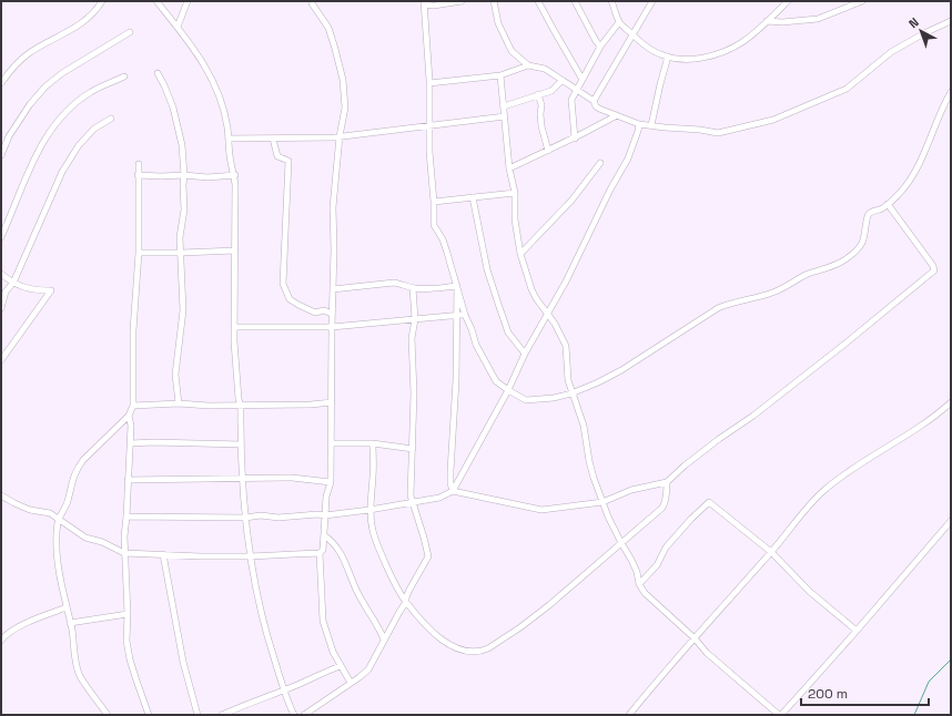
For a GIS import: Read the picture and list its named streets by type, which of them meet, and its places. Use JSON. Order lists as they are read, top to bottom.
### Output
{
  "scale_bar": "200 m",
  "north": "top left"
}
